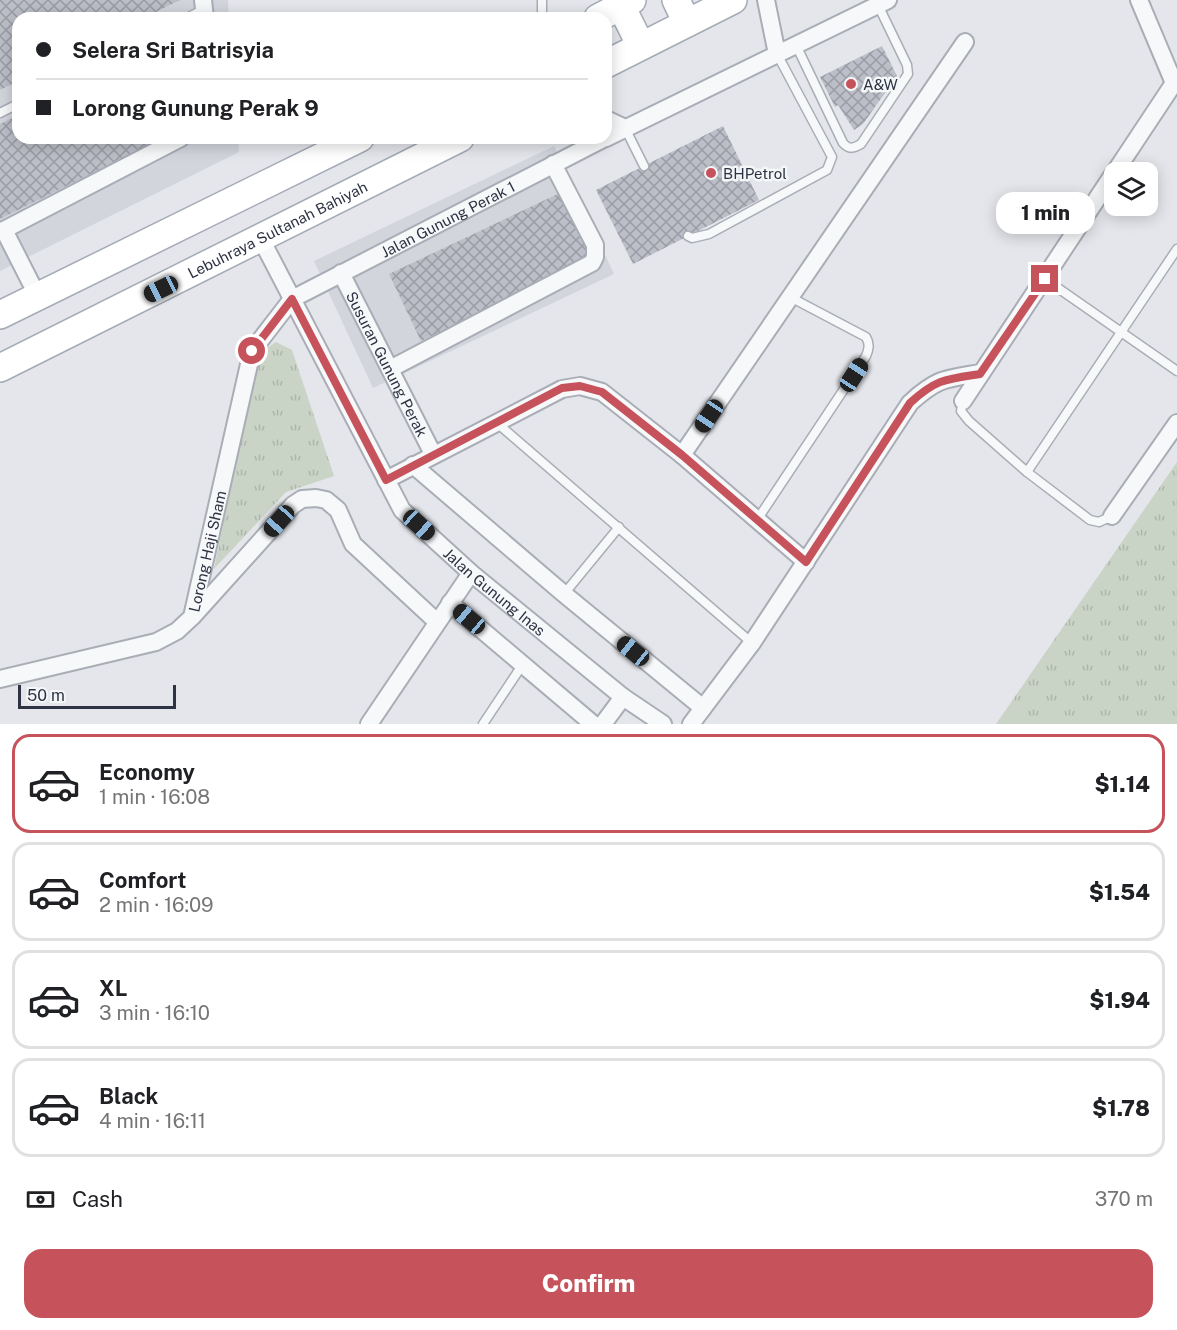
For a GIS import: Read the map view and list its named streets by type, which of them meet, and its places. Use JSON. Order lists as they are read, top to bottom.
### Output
{
  "streets": {
    "main road": ["Lebuhraya Sultanah Bahiyah"],
    "street": [
      "Jalan Gunung Perak 1",
      "Susuran Gunung Perak",
      "Lorong Haji Sham",
      "Jalan Gunung Inas"
    ]
  },
  "crossings": [
    ["Jalan Gunung Perak 1", "Susuran Gunung Perak"],
    ["Jalan Gunung Perak 1", "Lorong Haji Sham"],
    ["Jalan Gunung Perak 1", "Jalan Gunung Inas"],
    ["Lebuhraya Sultanah Bahiyah", "Jalan Gunung Inas"],
    ["Lorong Haji Sham", "Jalan Gunung Inas"]
  ],
  "places": ["A&W", "BHPetrol"],
  "scale_bar": "50 m",
  "page": {
    "banner": ["Selera Sri Batrisyia", "Lorong Gunung Perak 9"],
    "bubble": "1 min",
    "scale": "50 m",
    "list": [
      {
        "name": "Economy",
        "note": "1 min · 16:08",
        "value": "$1.14"
      },
      {
        "name": "Comfort",
        "note": "2 min · 16:09",
        "value": "$1.54"
      },
      {
        "name": "XL",
        "note": "3 min · 16:10",
        "value": "$1.94"
      },
      {
        "name": "Black",
        "note": "4 min · 16:11",
        "value": "$1.78"
      }
    ],
    "pay": ["Cash", "370 m"],
    "buttons": "Confirm"
  }
}
